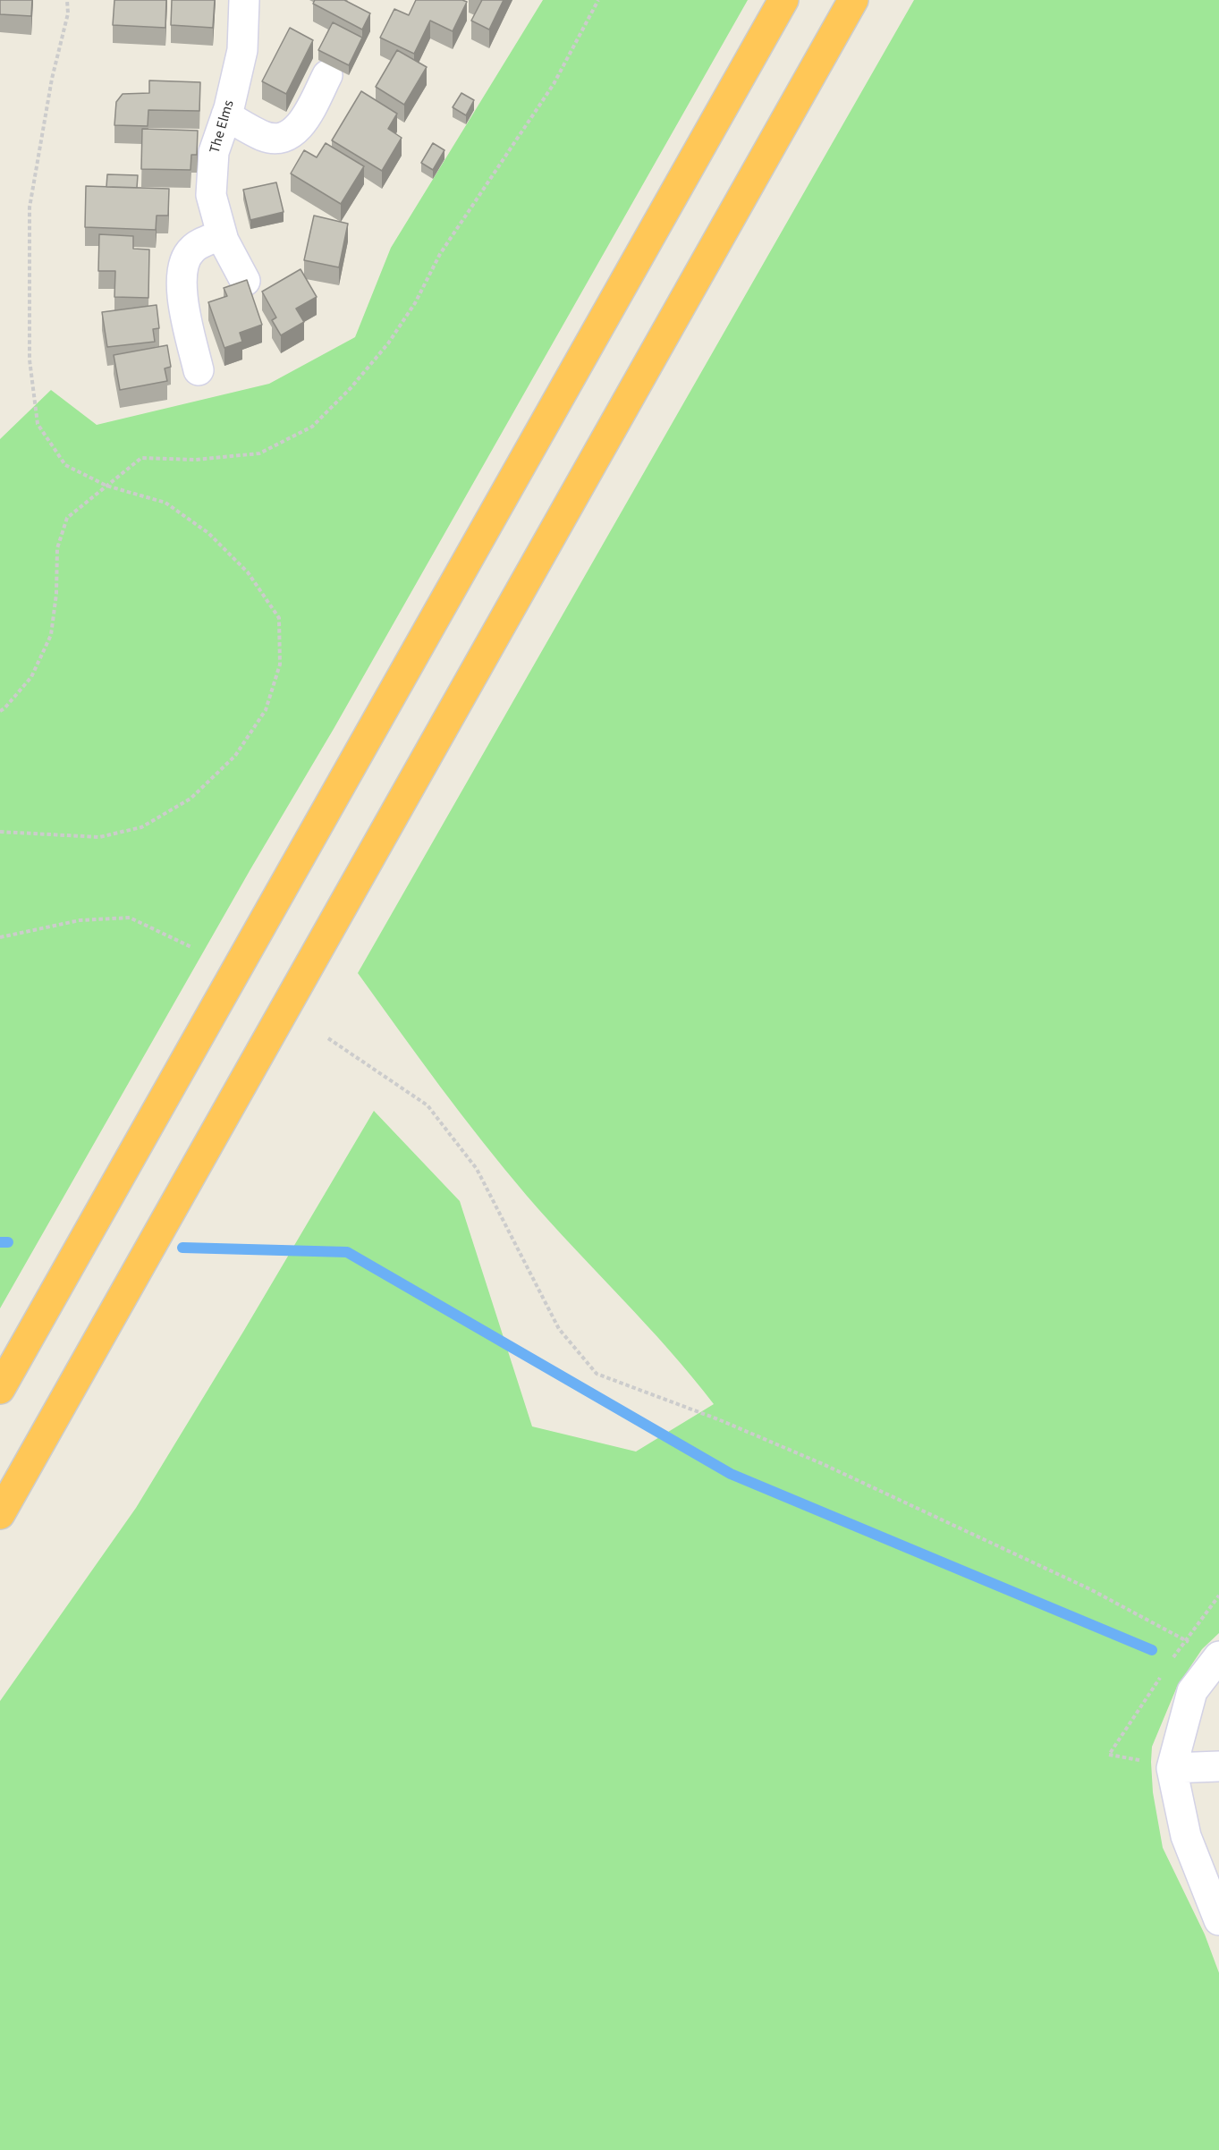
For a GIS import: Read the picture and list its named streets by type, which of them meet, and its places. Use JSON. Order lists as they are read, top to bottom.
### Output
{
  "streets": {
    "street": ["The Elms"]
  }
}
